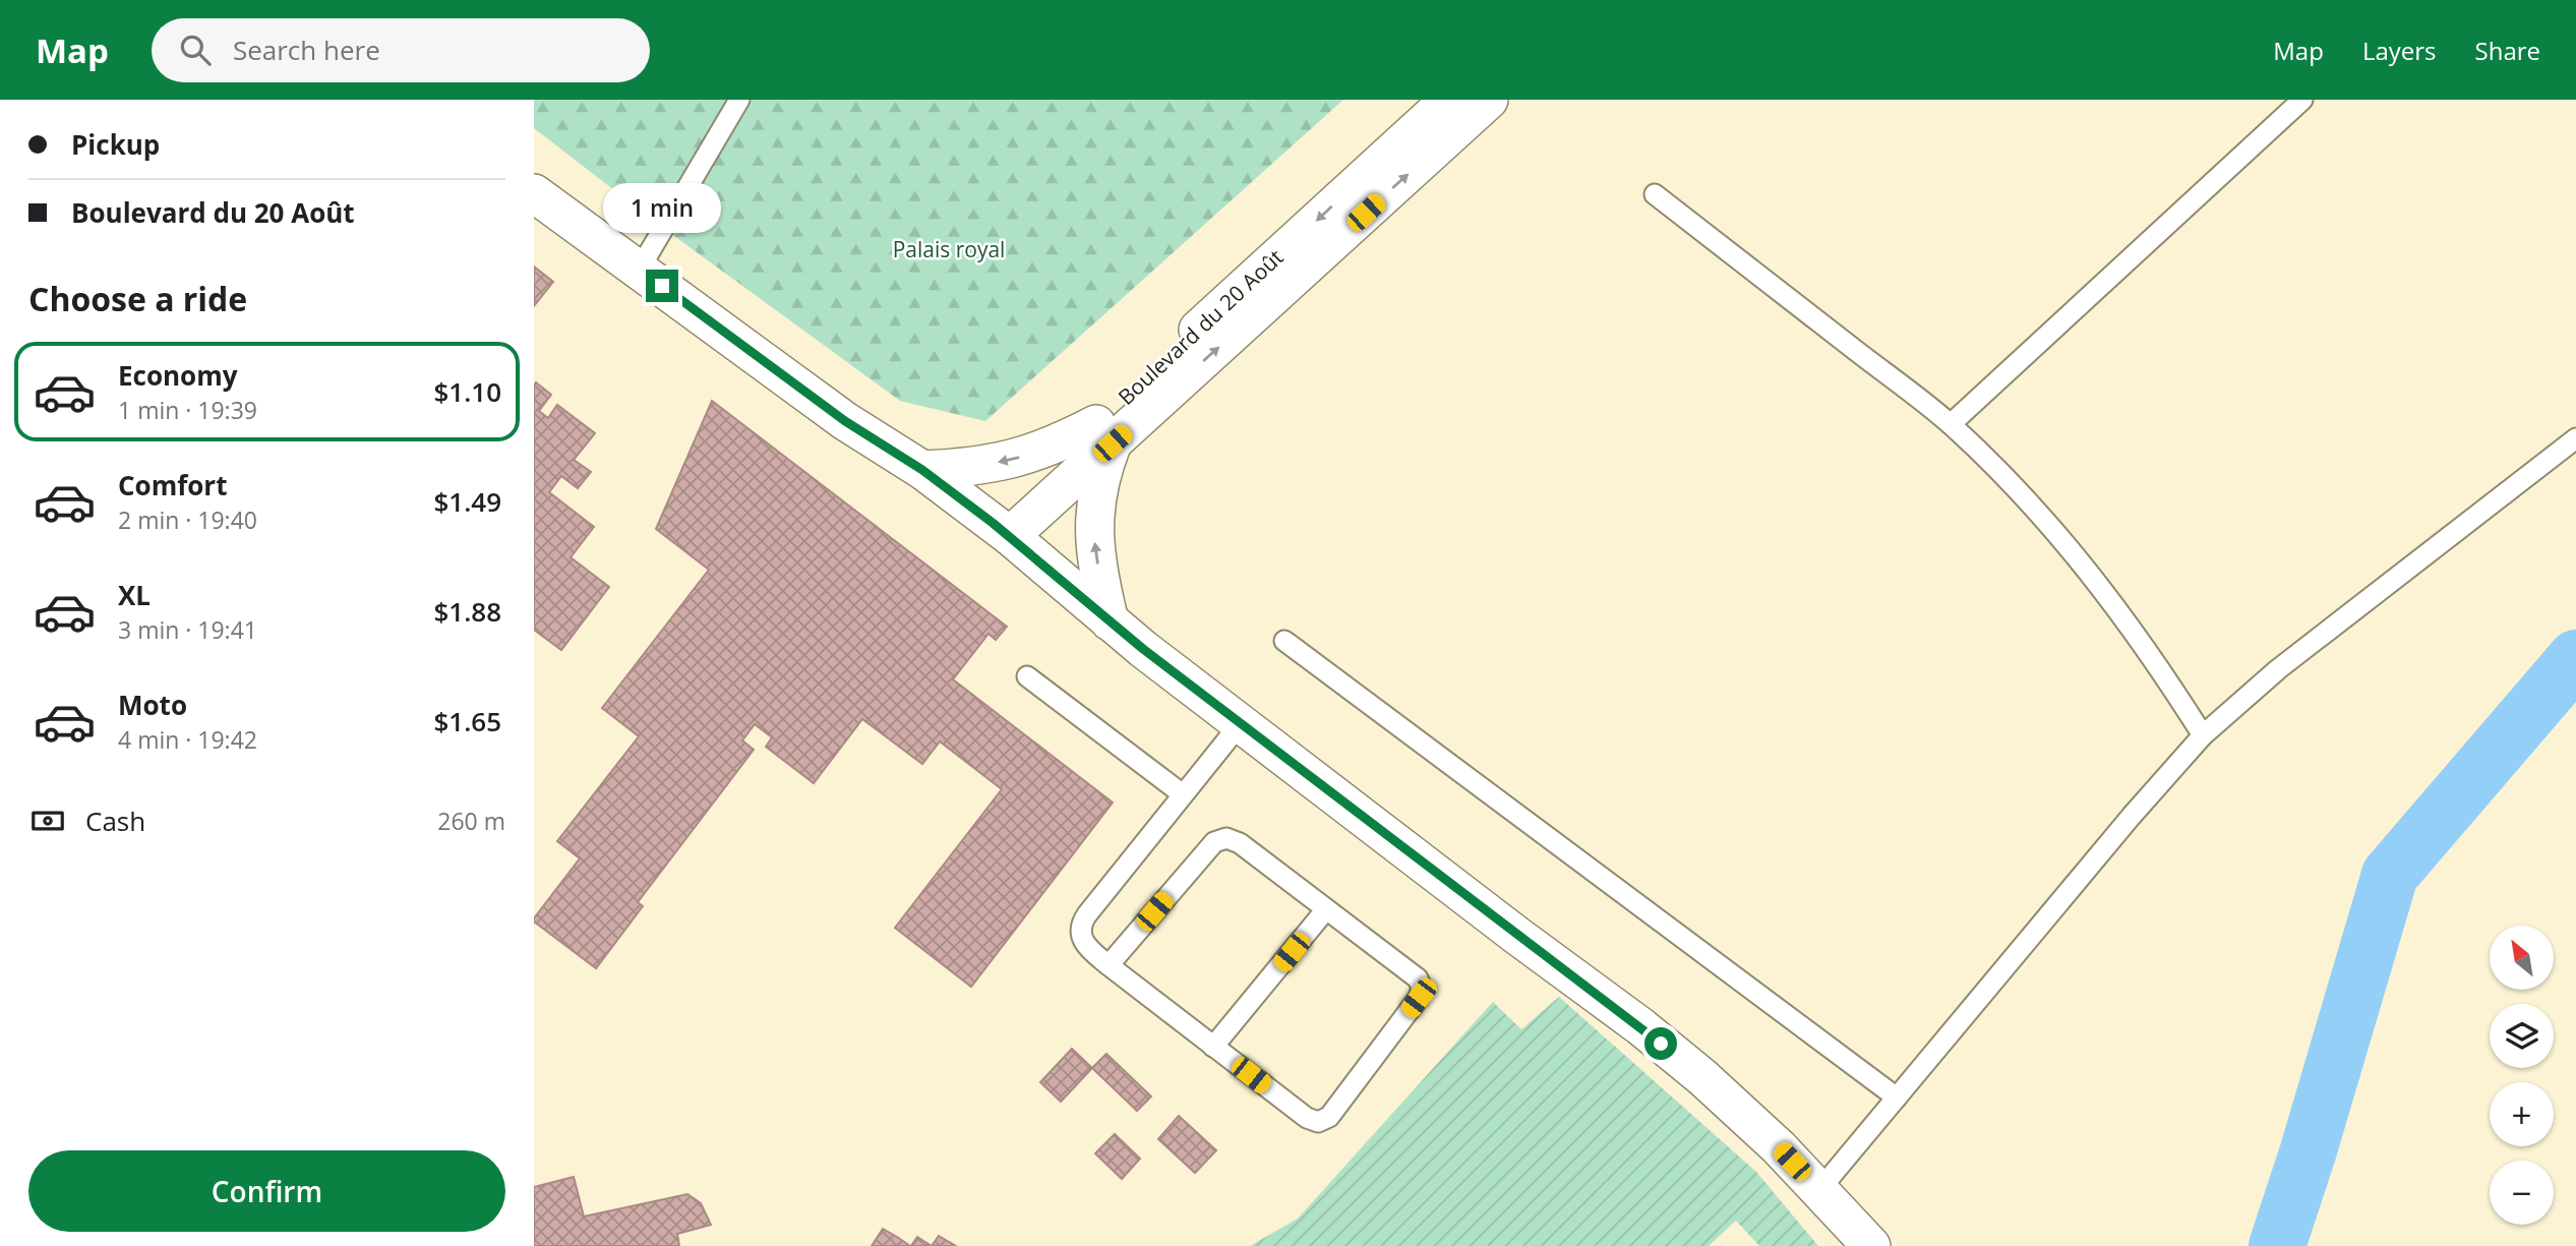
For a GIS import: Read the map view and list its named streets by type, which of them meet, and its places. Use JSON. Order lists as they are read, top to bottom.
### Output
{
  "streets": {
    "street": ["Boulevard du 20 Août"]
  },
  "parks": ["Palais royal"],
  "north": "top left",
  "page": {
    "header": "Map",
    "search": "Search here",
    "nav": ["Map", "Layers", "Share"],
    "banner": ["Pickup", "Boulevard du 20 Août"],
    "bubble": "1 min",
    "heading": "Choose a ride",
    "list": [
      {
        "name": "Economy",
        "note": "1 min · 19:39",
        "value": "$1.10"
      },
      {
        "name": "Comfort",
        "note": "2 min · 19:40",
        "value": "$1.49"
      },
      {
        "name": "XL",
        "note": "3 min · 19:41",
        "value": "$1.88"
      },
      {
        "name": "Moto",
        "note": "4 min · 19:42",
        "value": "$1.65"
      }
    ],
    "pay": ["Cash", "260 m"],
    "map_buttons": ["+", "−"],
    "buttons": "Confirm"
  }
}
